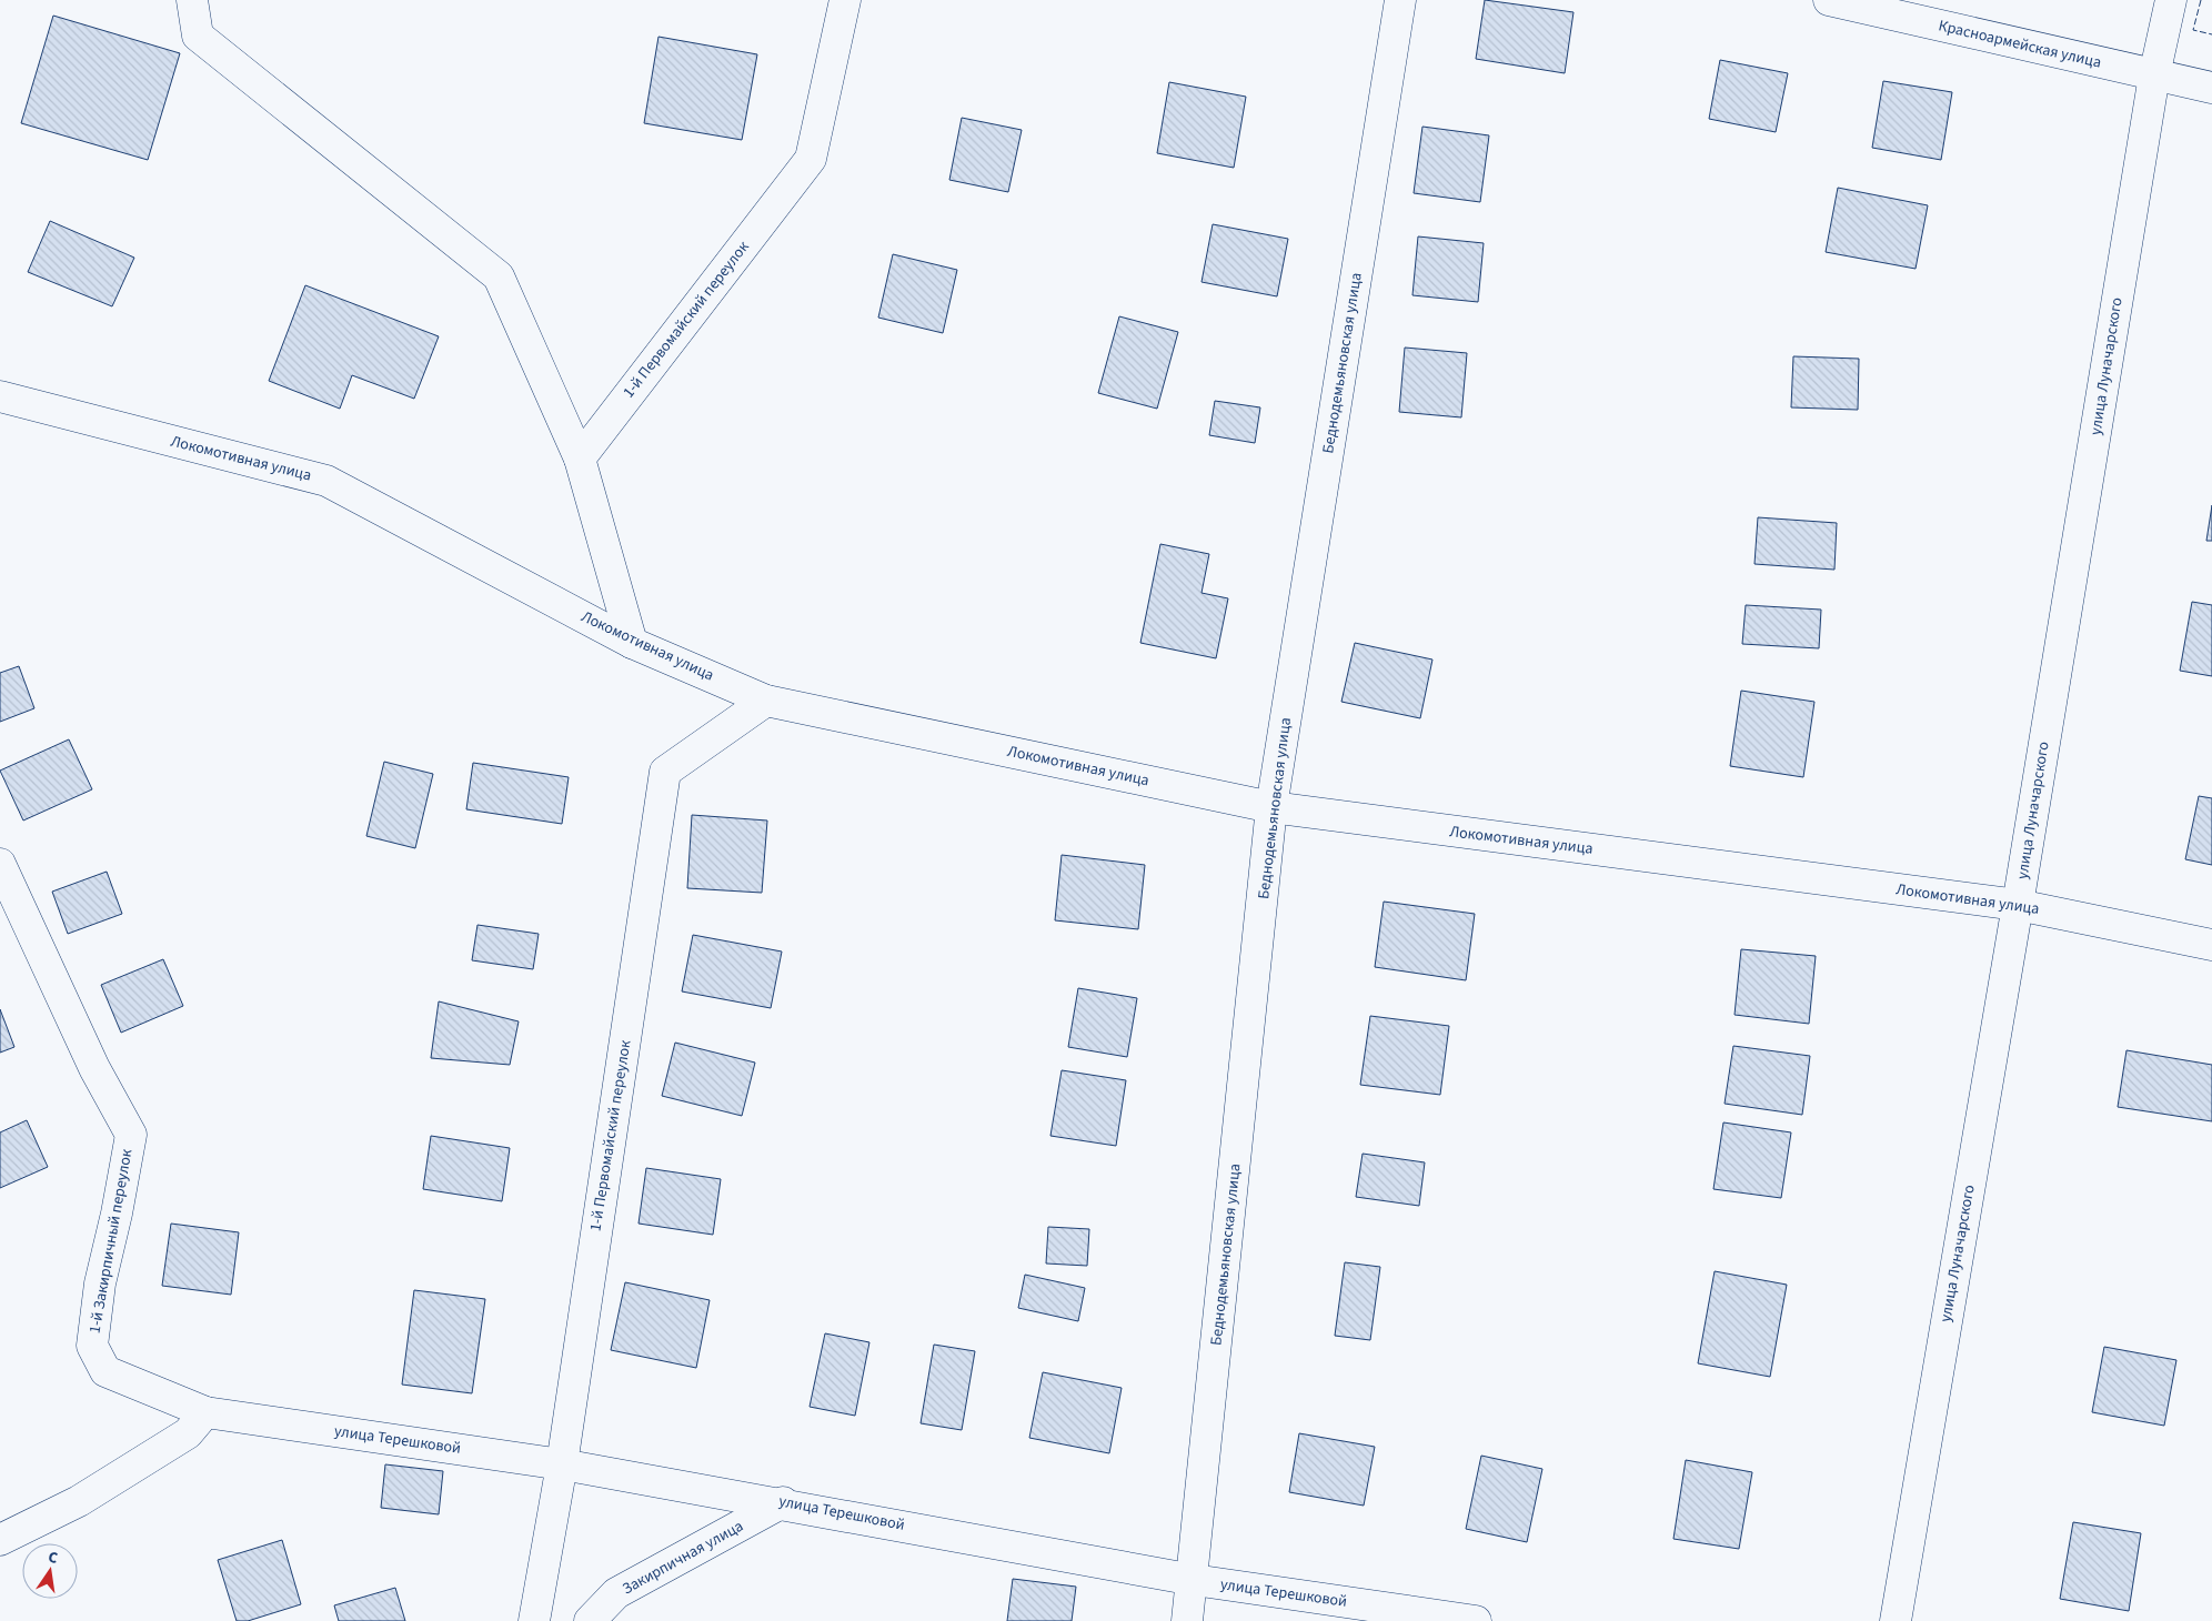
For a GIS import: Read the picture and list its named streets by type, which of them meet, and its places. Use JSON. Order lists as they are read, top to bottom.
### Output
{
  "streets": {
    "street": [
      "Красноармейская улица",
      "1-й Первомайский переулок",
      "Беднодемьяновская улица",
      "улица Луначарского",
      "Локомотивная улица",
      "1-й Закирпичный переулок",
      "улица Терешковой",
      "Закирпичная улица"
    ]
  },
  "crossings": [
    ["Красноармейская улица", "улица Луначарского"],
    ["1-й Первомайский переулок", "Локомотивная улица"],
    ["1-й Первомайский переулок", "улица Терешковой"],
    ["Беднодемьяновская улица", "Локомотивная улица"],
    ["Беднодемьяновская улица", "улица Терешковой"],
    ["улица Луначарского", "Локомотивная улица"],
    ["1-й Закирпичный переулок", "улица Терешковой"],
    ["улица Терешковой", "Закирпичная улица"]
  ],
  "north": "top"
}
